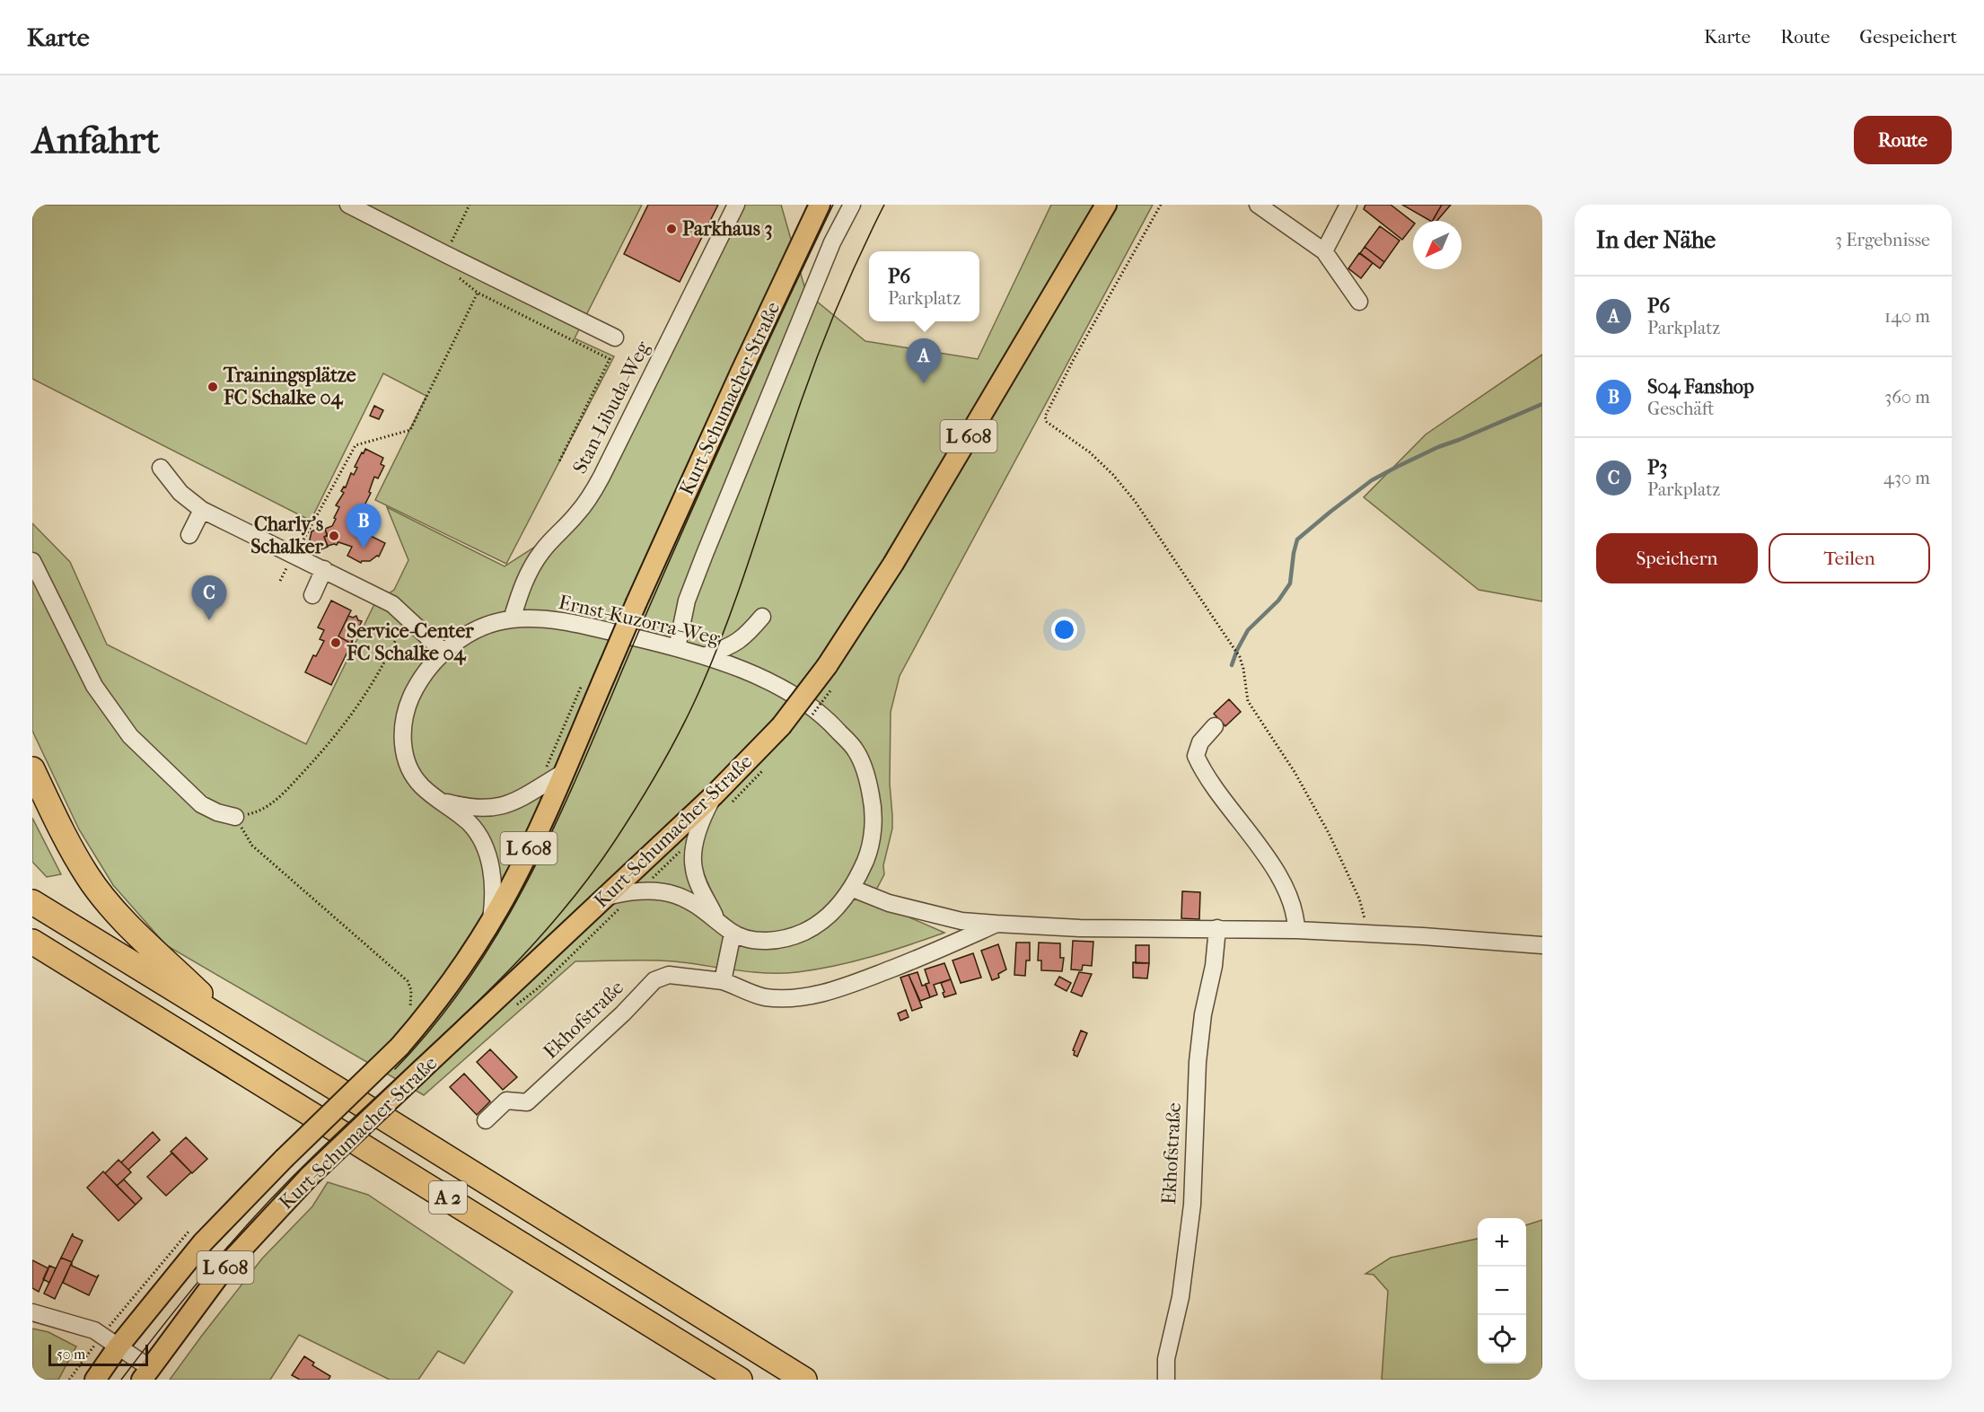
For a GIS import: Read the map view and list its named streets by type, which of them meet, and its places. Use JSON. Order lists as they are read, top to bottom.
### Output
{
  "streets": {
    "highway": ["A 2"],
    "main road": ["Kurt-Schumacher-Straße", "L 608"],
    "street": ["Stan-Libuda-Weg", "Ernst-Kuzorra-Weg", "Ekhofstraße"]
  },
  "crossings": [
    ["Kurt-Schumacher-Straße", "Ernst-Kuzorra-Weg"],
    ["Stan-Libuda-Weg", "Ernst-Kuzorra-Weg"],
    ["Ernst-Kuzorra-Weg", "Ekhofstraße"]
  ],
  "places": [
    "Parkhaus 3",
    "Trainingsplätze FC Schalke 04",
    "Charly's Schalker",
    "Service-Center FC Schalke 04"
  ],
  "scale_bar": "50 m",
  "north": "bottom left",
  "page": {
    "header": "Karte",
    "nav": ["Karte", "Route", "Gespeichert"],
    "buttons": [
      "Route",
      ["Speichern", "Teilen"]
    ],
    "title": "Anfahrt",
    "heading": ["In der Nähe", "3 Ergebnisse"],
    "popup": ["P6", "Parkplatz"],
    "list": [
      {
        "mark": "A",
        "name": "P6",
        "note": "Parkplatz",
        "value": "140 m"
      },
      {
        "mark": "B",
        "name": "S04 Fanshop",
        "note": "Geschäft",
        "value": "360 m"
      },
      {
        "mark": "C",
        "name": "P3",
        "note": "Parkplatz",
        "value": "430 m"
      }
    ],
    "pins": ["A", "B", "C"],
    "map_buttons": ["+", "−"],
    "scale": "50 m"
  }
}
